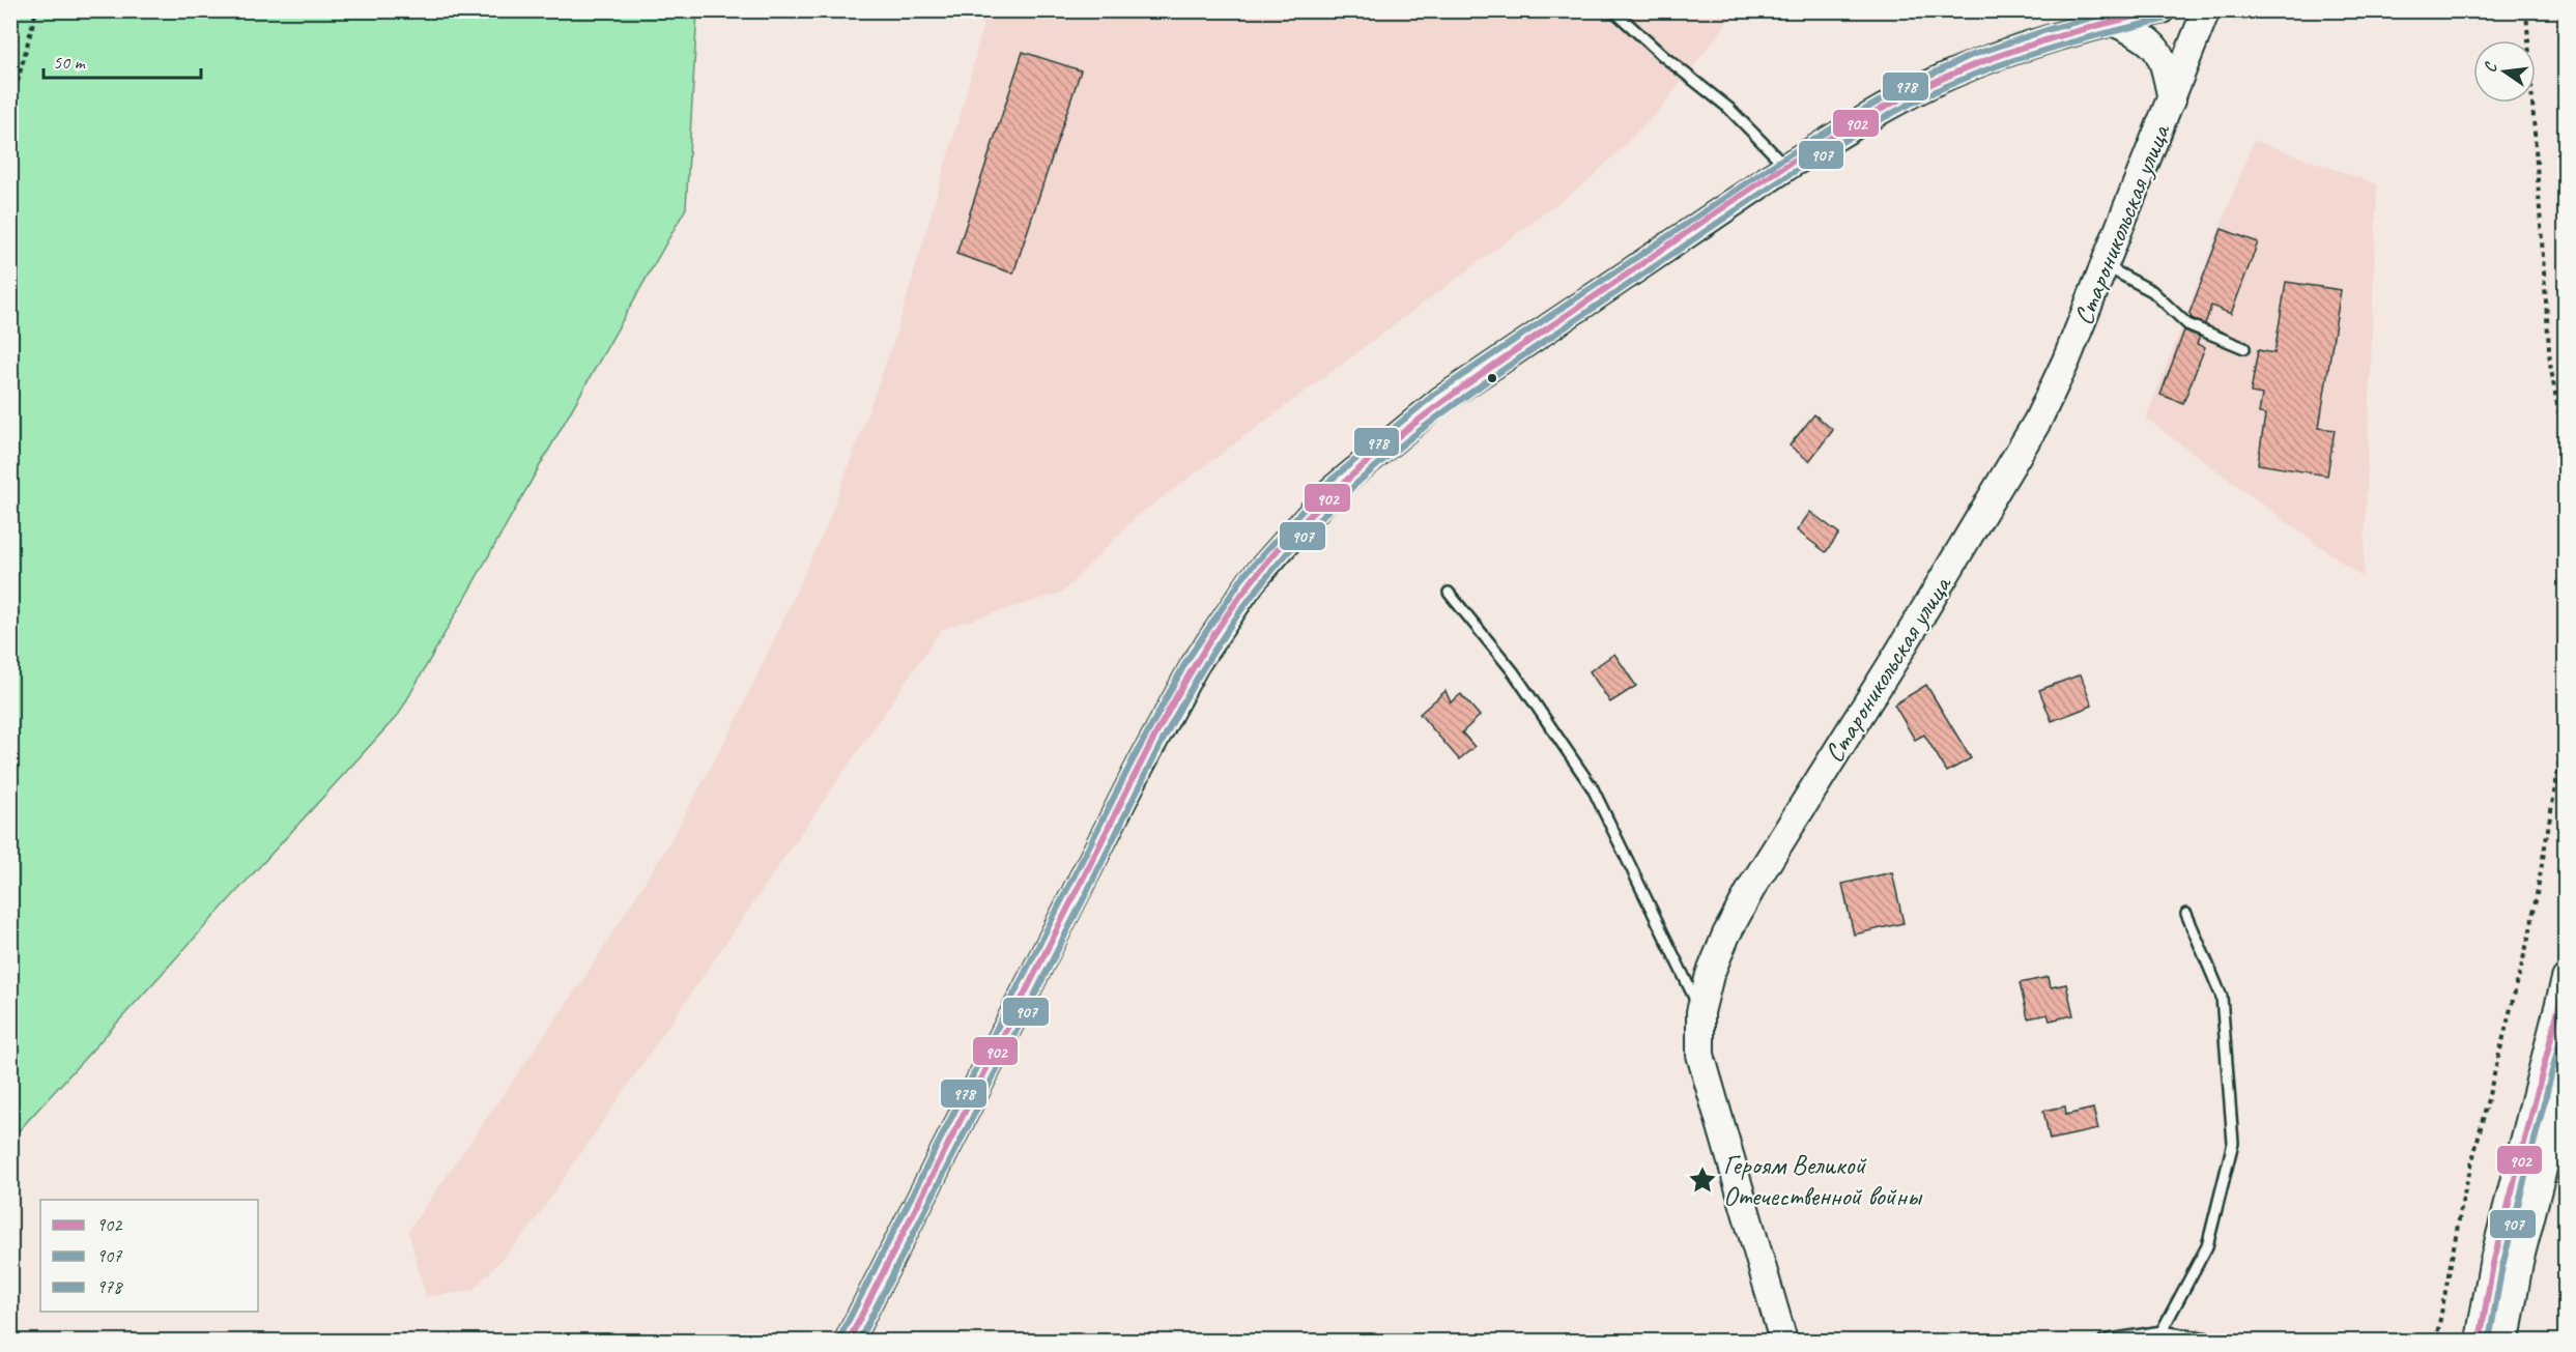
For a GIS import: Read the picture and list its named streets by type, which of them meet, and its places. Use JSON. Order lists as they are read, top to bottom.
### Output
{
  "streets": {
    "main road": ["Староникольская улица"]
  },
  "places": {
    "place": ["Героям Великой Отечественной войны"]
  },
  "lines": ["transit line 902", "transit line 978", "transit line 907"],
  "legend": ["902", "907", "978"],
  "scale_bar": "50 m",
  "north": "left"
}
